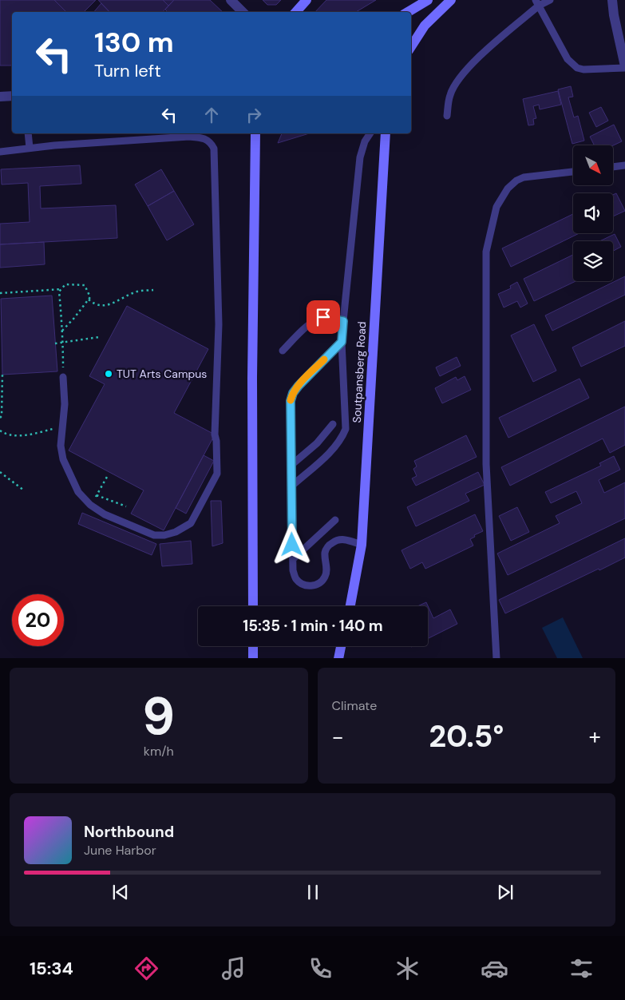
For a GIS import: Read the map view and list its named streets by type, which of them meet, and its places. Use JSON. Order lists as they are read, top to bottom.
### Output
{
  "streets": {
    "main road": ["Soutpansberg Road"]
  },
  "places": ["TUT Arts Campus"],
  "north": "bottom right",
  "page": {
    "turn": ["130 m", "Turn left"],
    "limit": "20",
    "trip": "15:35 · 1 min · 140 m",
    "tile": [
      ["9", "km/h"],
      "Climate"
    ],
    "heat": ["−", "20.5°", "+"],
    "song": ["Northbound", "June Harbor"],
    "tabs": "15:34"
  }
}
